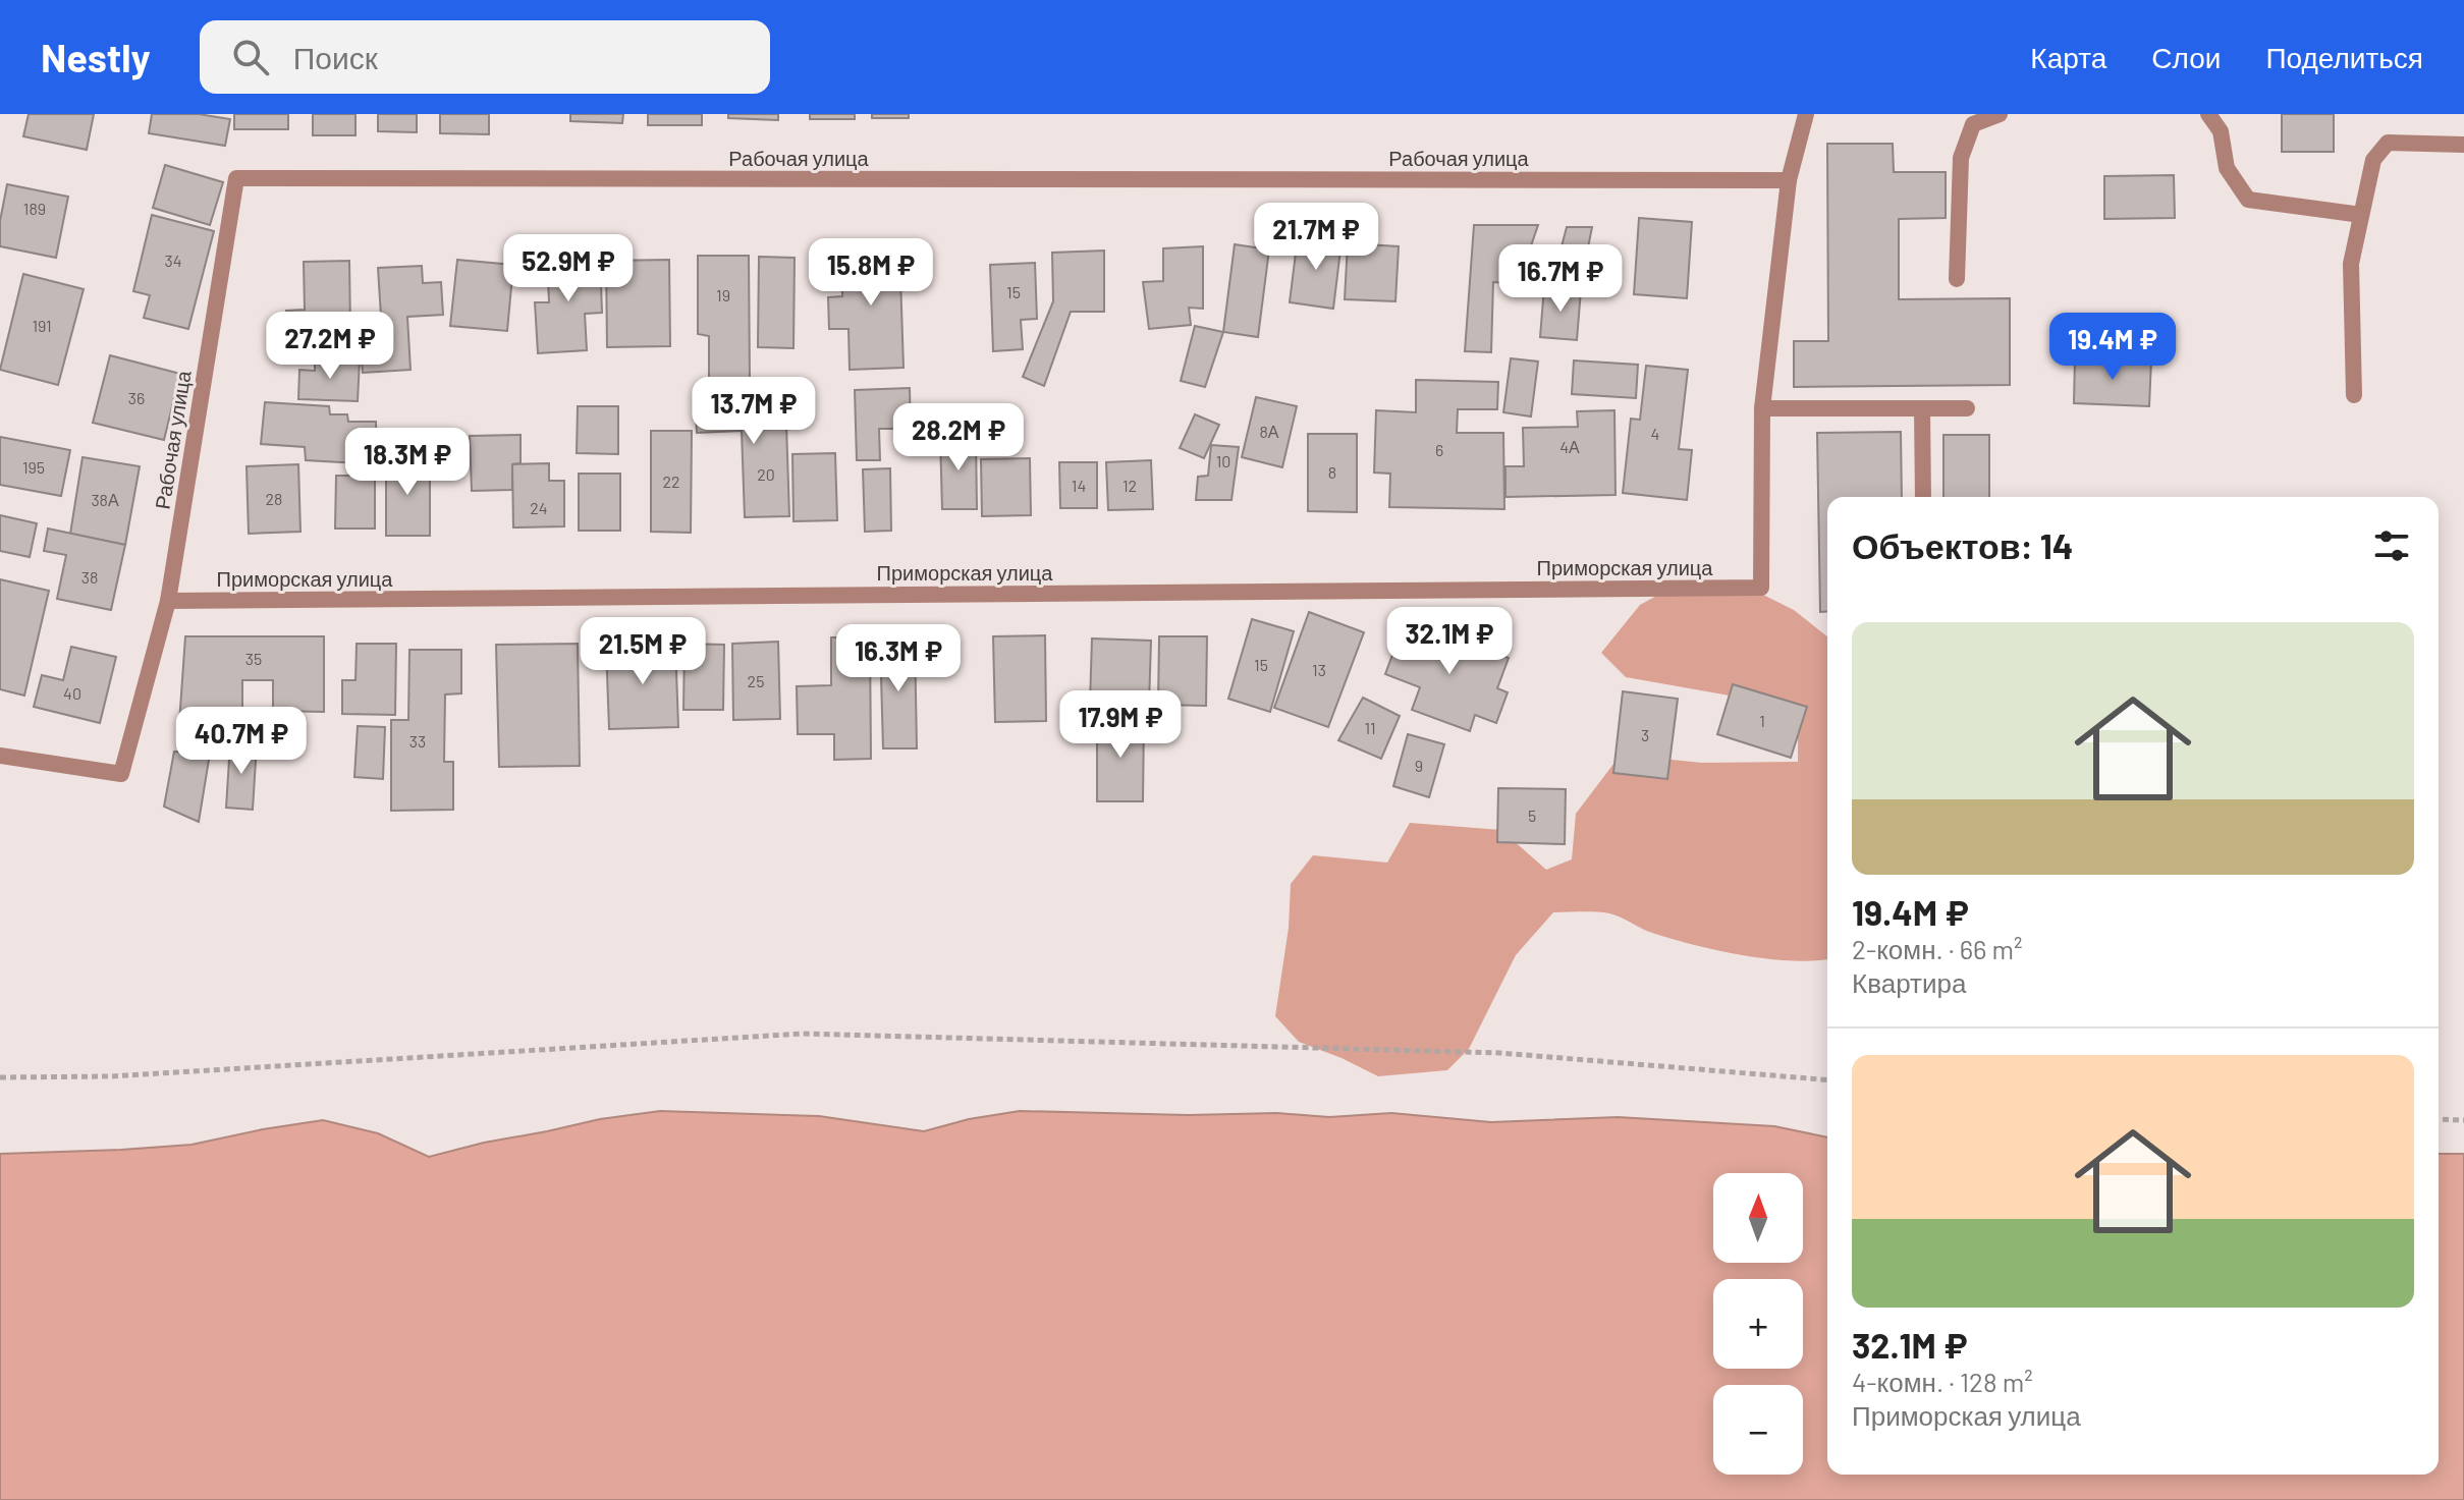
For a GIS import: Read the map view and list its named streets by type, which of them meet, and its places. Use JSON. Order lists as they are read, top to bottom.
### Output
{
  "streets": {
    "street": ["Рабочая улица", "Приморская улица"]
  },
  "crossings": [
    ["Рабочая улица", "Приморская улица"]
  ],
  "house_numbers": [
    "189",
    "34",
    "15",
    "19",
    "191",
    "36",
    "8А",
    "4",
    "4А",
    "6",
    "10",
    "195",
    "8",
    "20",
    "22",
    "14",
    "12",
    "28",
    "38А",
    "24",
    "38",
    "35",
    "15",
    "13",
    "25",
    "40",
    "1",
    "11",
    "3",
    "33",
    "9",
    "5"
  ],
  "north": "top",
  "page": {
    "header": "Nestly",
    "search": "Поиск",
    "nav": ["Карта", "Слои", "Поделиться"],
    "price": [
      "21.7M ₽",
      "52.9M ₽",
      "15.8M ₽",
      "16.7M ₽",
      "27.2M ₽",
      "19.4M ₽",
      "13.7M ₽",
      "28.2M ₽",
      "18.3M ₽",
      "32.1M ₽",
      "21.5M ₽",
      "16.3M ₽",
      "17.9M ₽",
      "40.7M ₽"
    ],
    "heading": "Объектов: 14",
    "list": [
      {
        "name": "19.4M ₽",
        "note": "2-комн. · 66 m² · Квартира"
      },
      {
        "name": "32.1M ₽",
        "note": "4-комн. · 128 m² · Приморская улица"
      }
    ],
    "map_buttons": ["+", "−"]
  }
}
